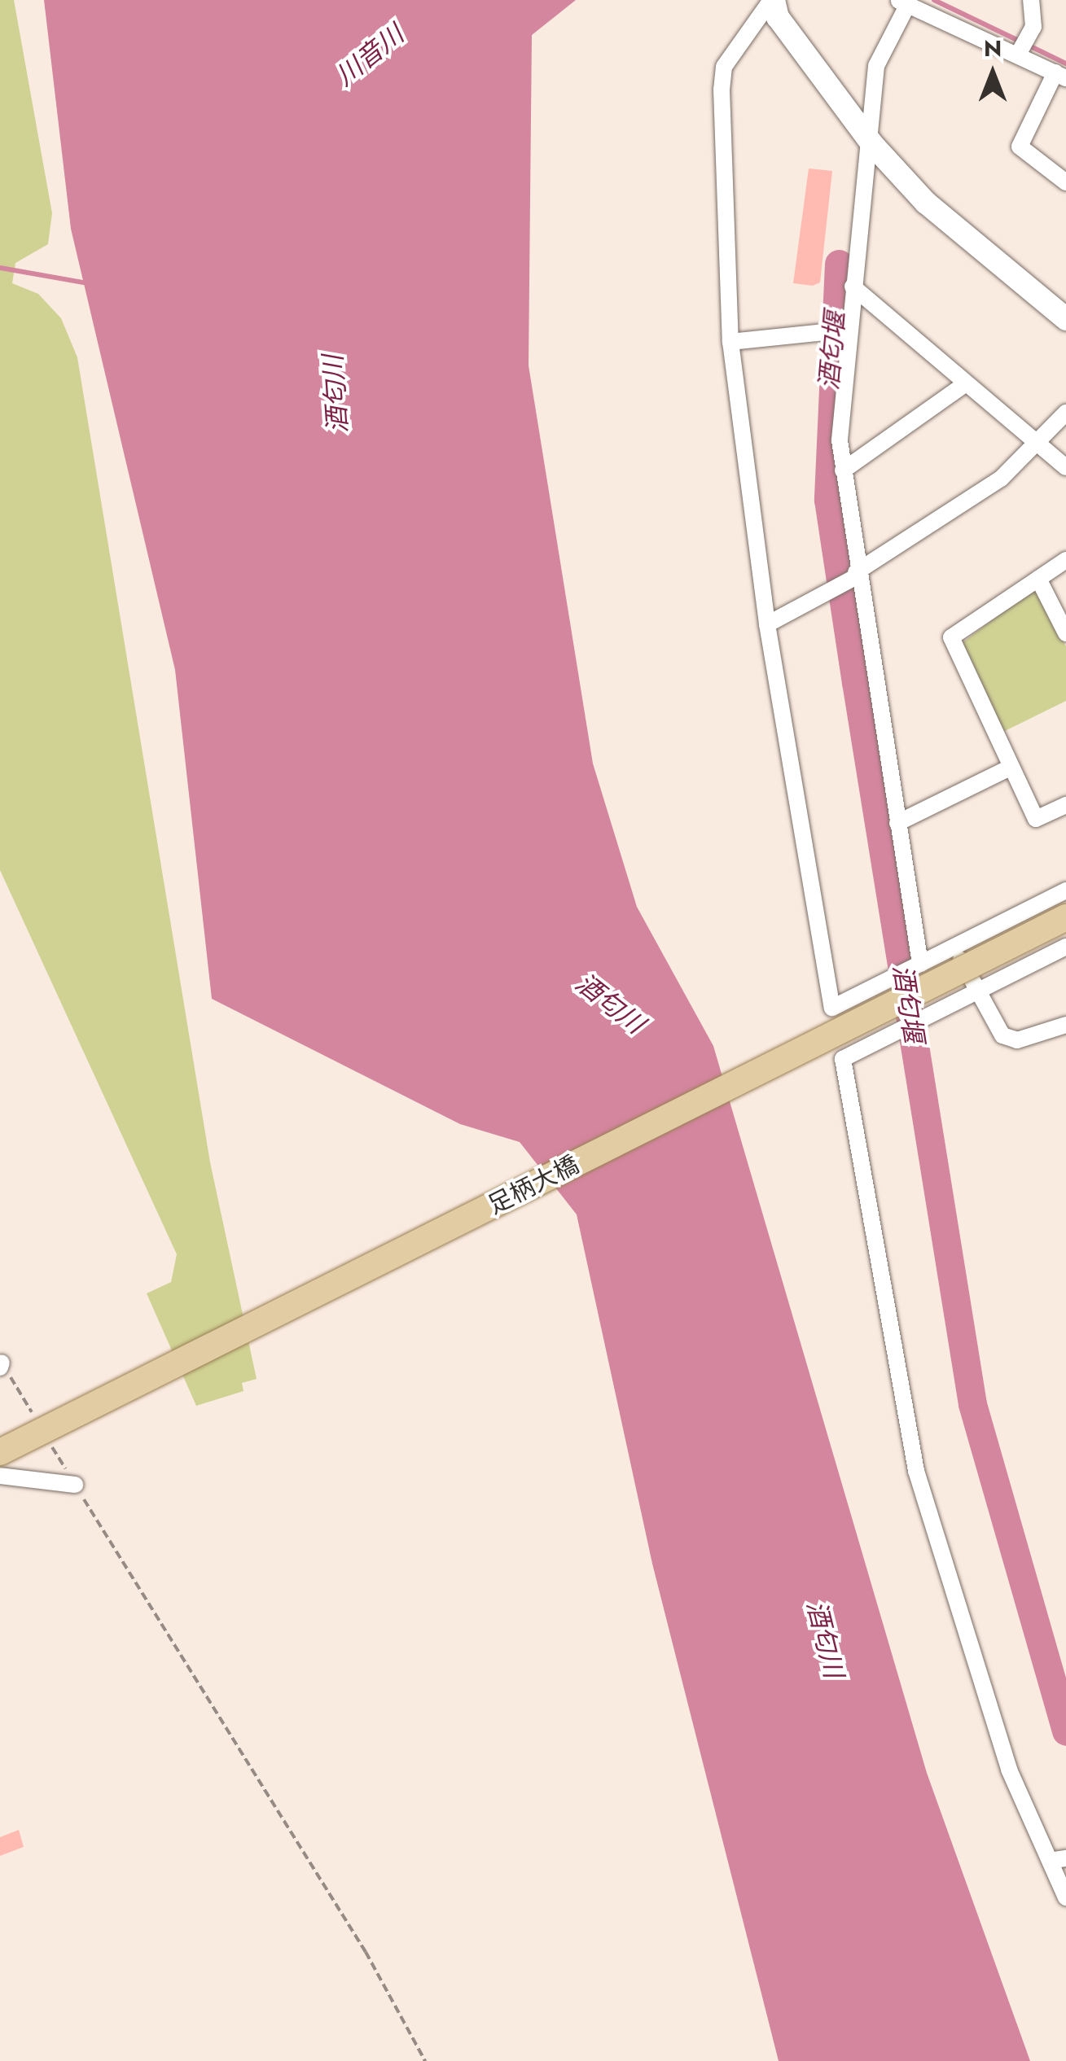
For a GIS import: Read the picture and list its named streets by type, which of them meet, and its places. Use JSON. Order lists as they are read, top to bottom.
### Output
{
  "streets": {
    "main road": ["足柄大橋"]
  },
  "water": ["川音川", "酒匂堰", "酒匂川"],
  "north": "top"
}
